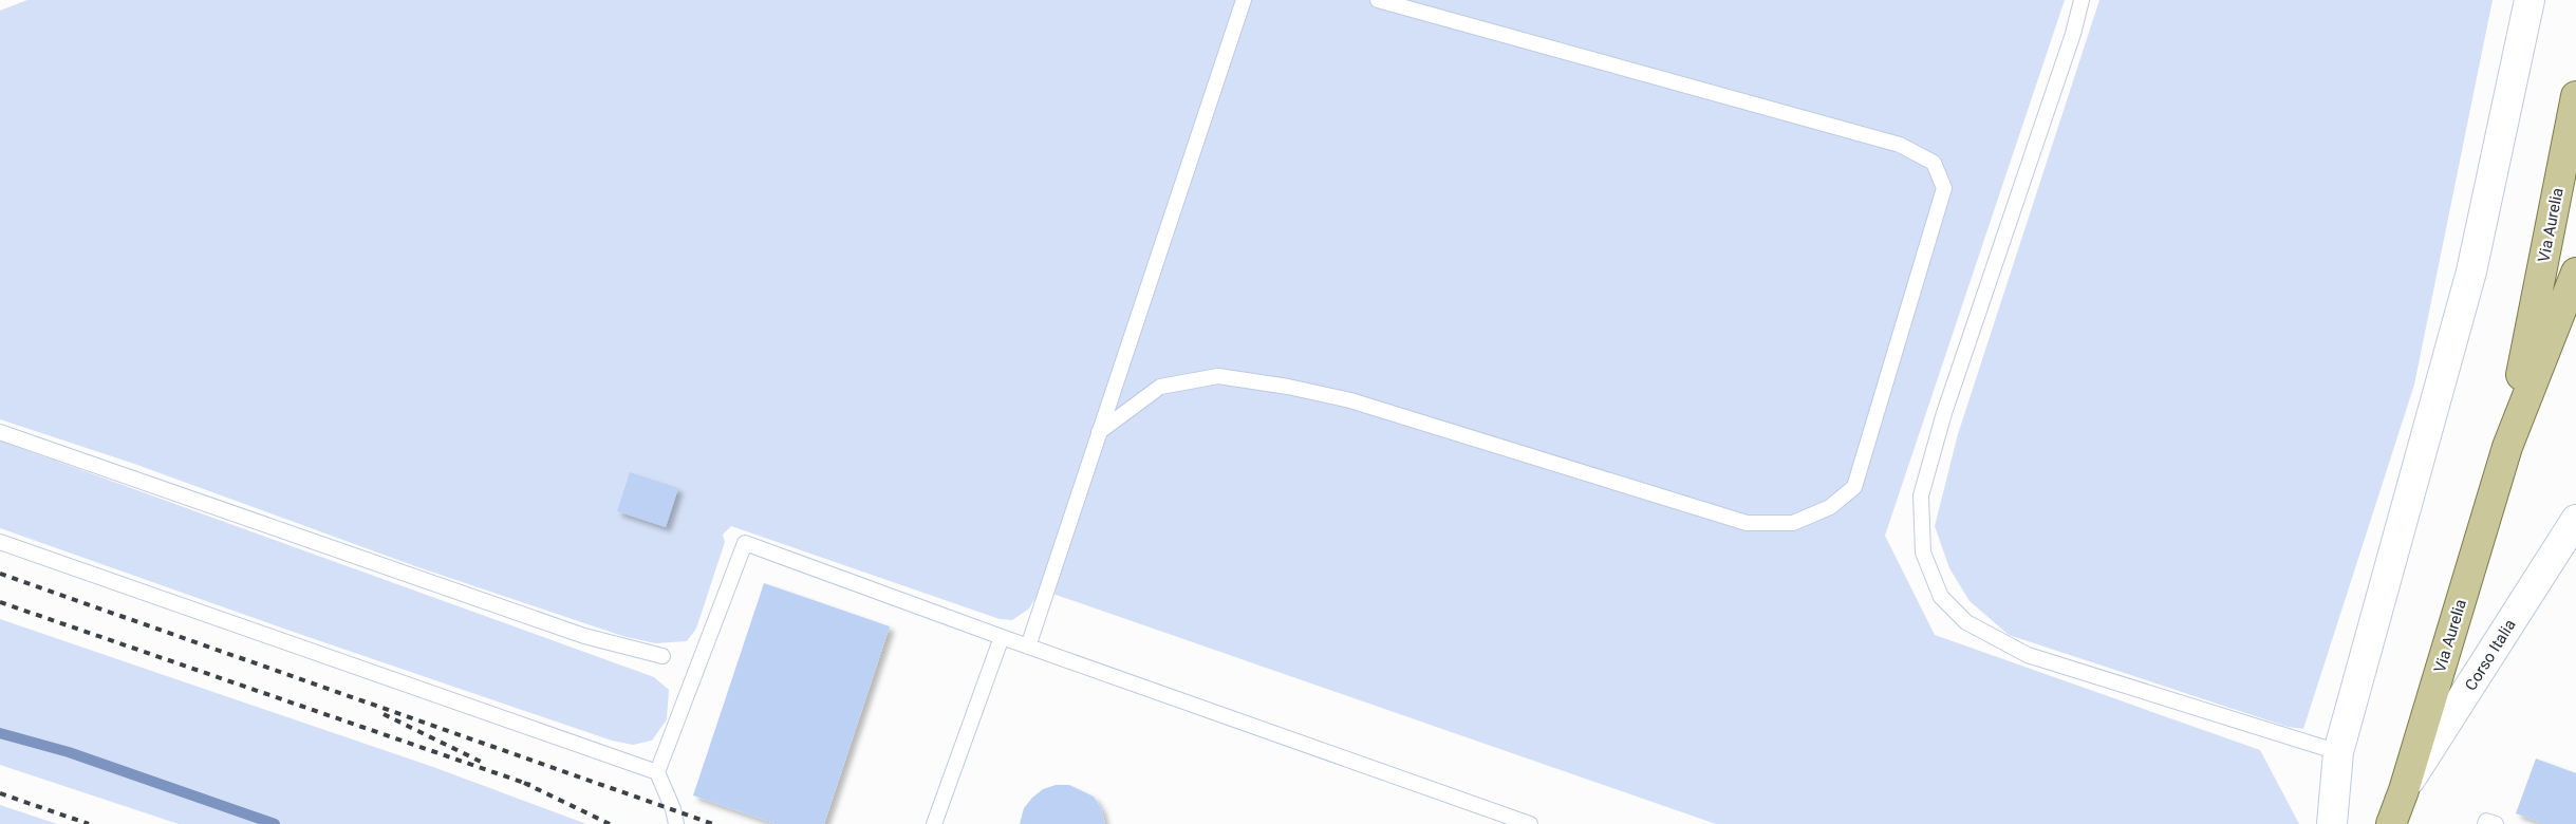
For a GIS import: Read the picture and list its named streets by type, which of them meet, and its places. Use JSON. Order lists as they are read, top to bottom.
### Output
{
  "streets": {
    "main road": ["Via Aurelia"],
    "street": ["Corso Italia"]
  },
  "crossings": [
    ["Via Aurelia", "Corso Italia"]
  ]
}
